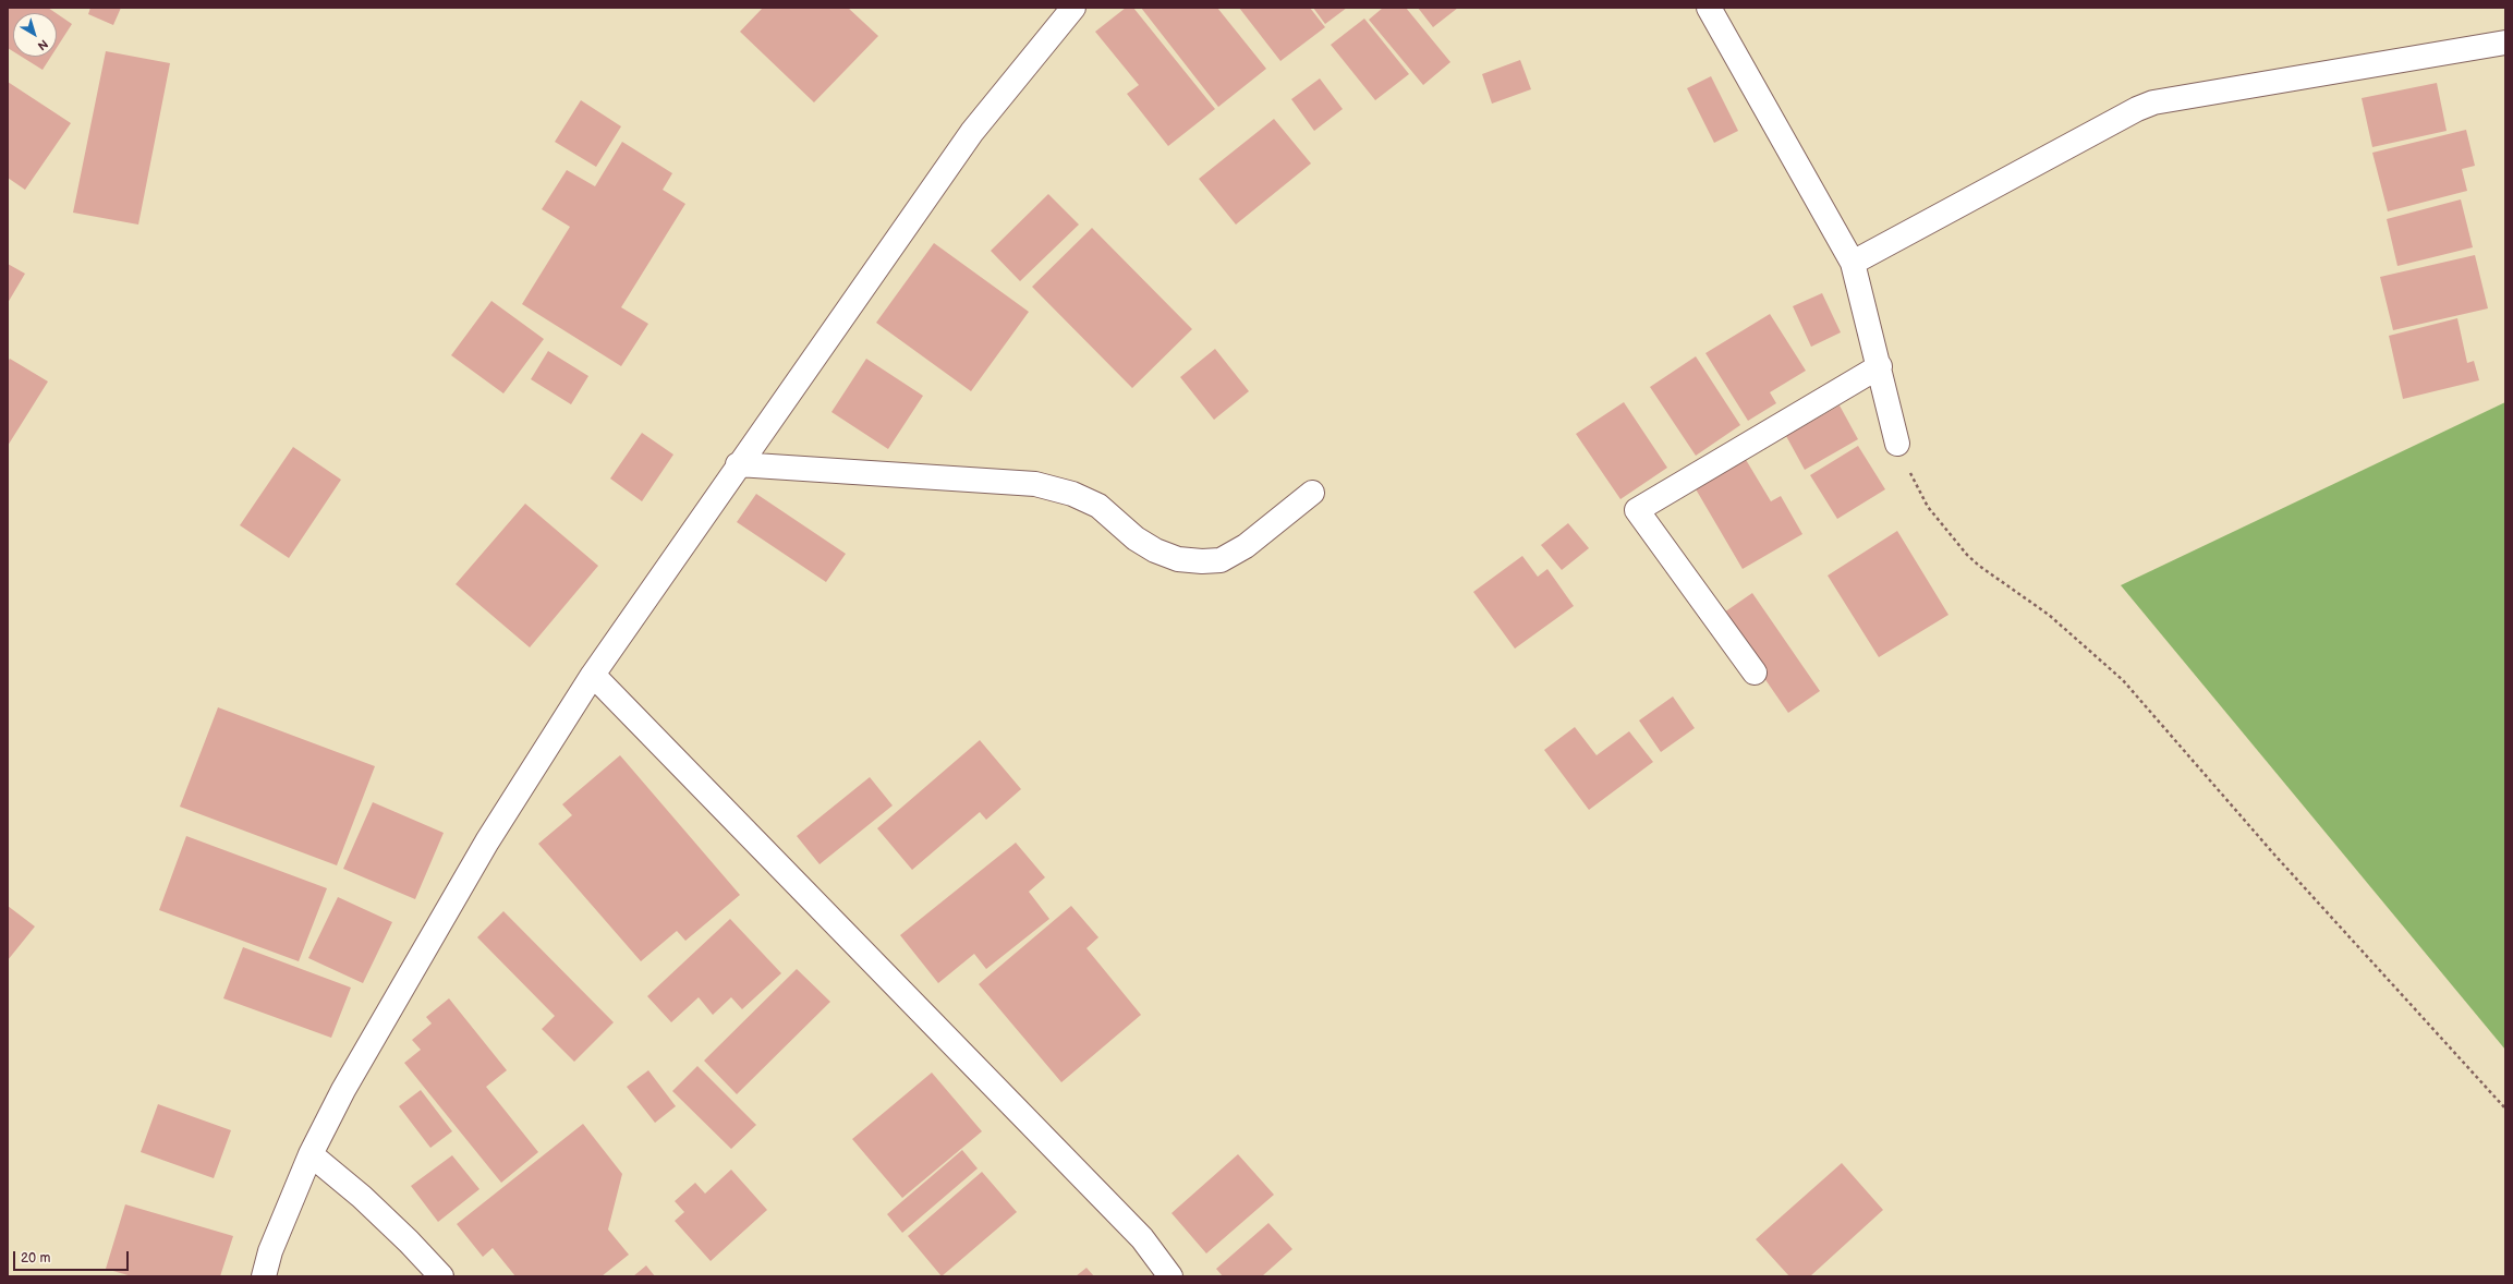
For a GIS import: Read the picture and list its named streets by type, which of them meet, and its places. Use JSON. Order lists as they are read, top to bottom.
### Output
{
  "scale_bar": "20 m",
  "north": "bottom right"
}
